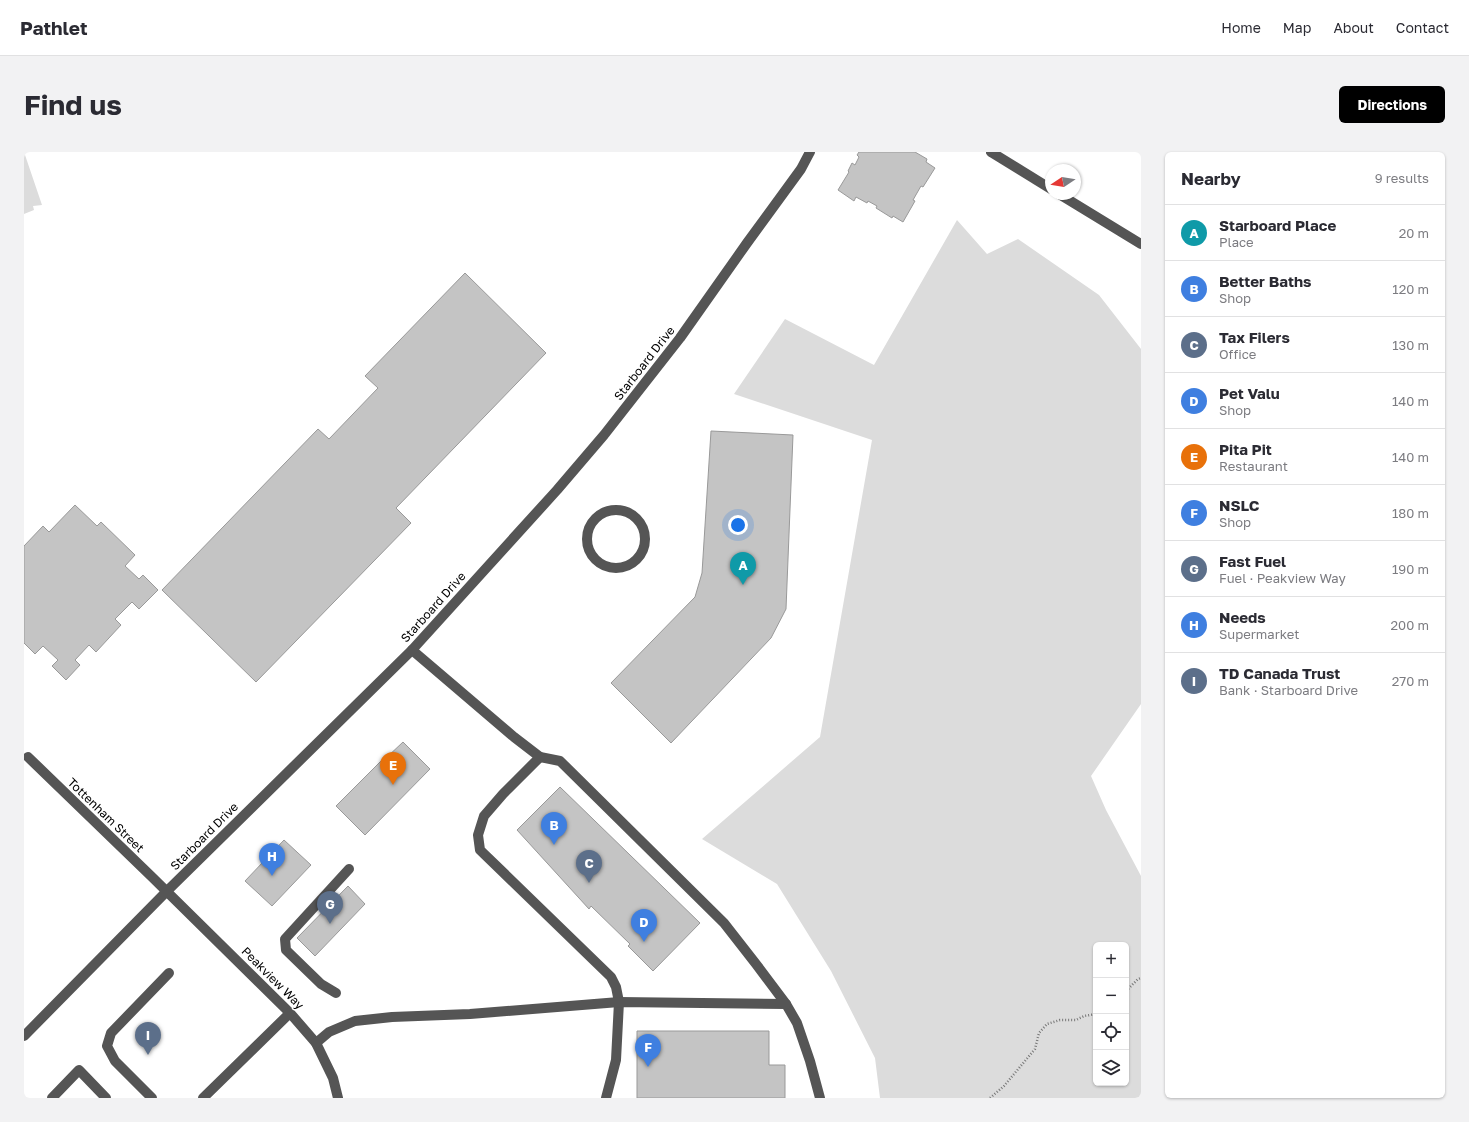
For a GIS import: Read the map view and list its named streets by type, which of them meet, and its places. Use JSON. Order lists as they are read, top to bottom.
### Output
{
  "streets": {
    "street": ["Starboard Drive", "Tottenham Street", "Peakview Way"]
  },
  "crossings": [
    ["Starboard Drive", "Tottenham Street"],
    ["Starboard Drive", "Peakview Way"],
    ["Tottenham Street", "Peakview Way"]
  ],
  "north": "left",
  "page": {
    "header": "Pathlet",
    "nav": [
      "Home",
      "Map",
      "About",
      "Contact"
    ],
    "buttons": "Directions",
    "title": "Find us",
    "heading": ["Nearby", "9 results"],
    "list": [
      {
        "mark": "A",
        "name": "Starboard Place",
        "note": "Place",
        "value": "20 m"
      },
      {
        "mark": "B",
        "name": "Better Baths",
        "note": "Shop",
        "value": "120 m"
      },
      {
        "mark": "C",
        "name": "Tax Filers",
        "note": "Office",
        "value": "130 m"
      },
      {
        "mark": "D",
        "name": "Pet Valu",
        "note": "Shop",
        "value": "140 m"
      },
      {
        "mark": "E",
        "name": "Pita Pit",
        "note": "Restaurant",
        "value": "140 m"
      },
      {
        "mark": "F",
        "name": "NSLC",
        "note": "Shop",
        "value": "180 m"
      },
      {
        "mark": "G",
        "name": "Fast Fuel",
        "note": "Fuel · Peakview Way",
        "value": "190 m"
      },
      {
        "mark": "H",
        "name": "Needs",
        "note": "Supermarket",
        "value": "200 m"
      },
      {
        "mark": "I",
        "name": "TD Canada Trust",
        "note": "Bank · Starboard Drive",
        "value": "270 m"
      }
    ],
    "pins": [
      "A",
      "E",
      "B",
      "H",
      "C",
      "G",
      "D",
      "I",
      "F"
    ],
    "map_buttons": ["+", "−"]
  }
}
